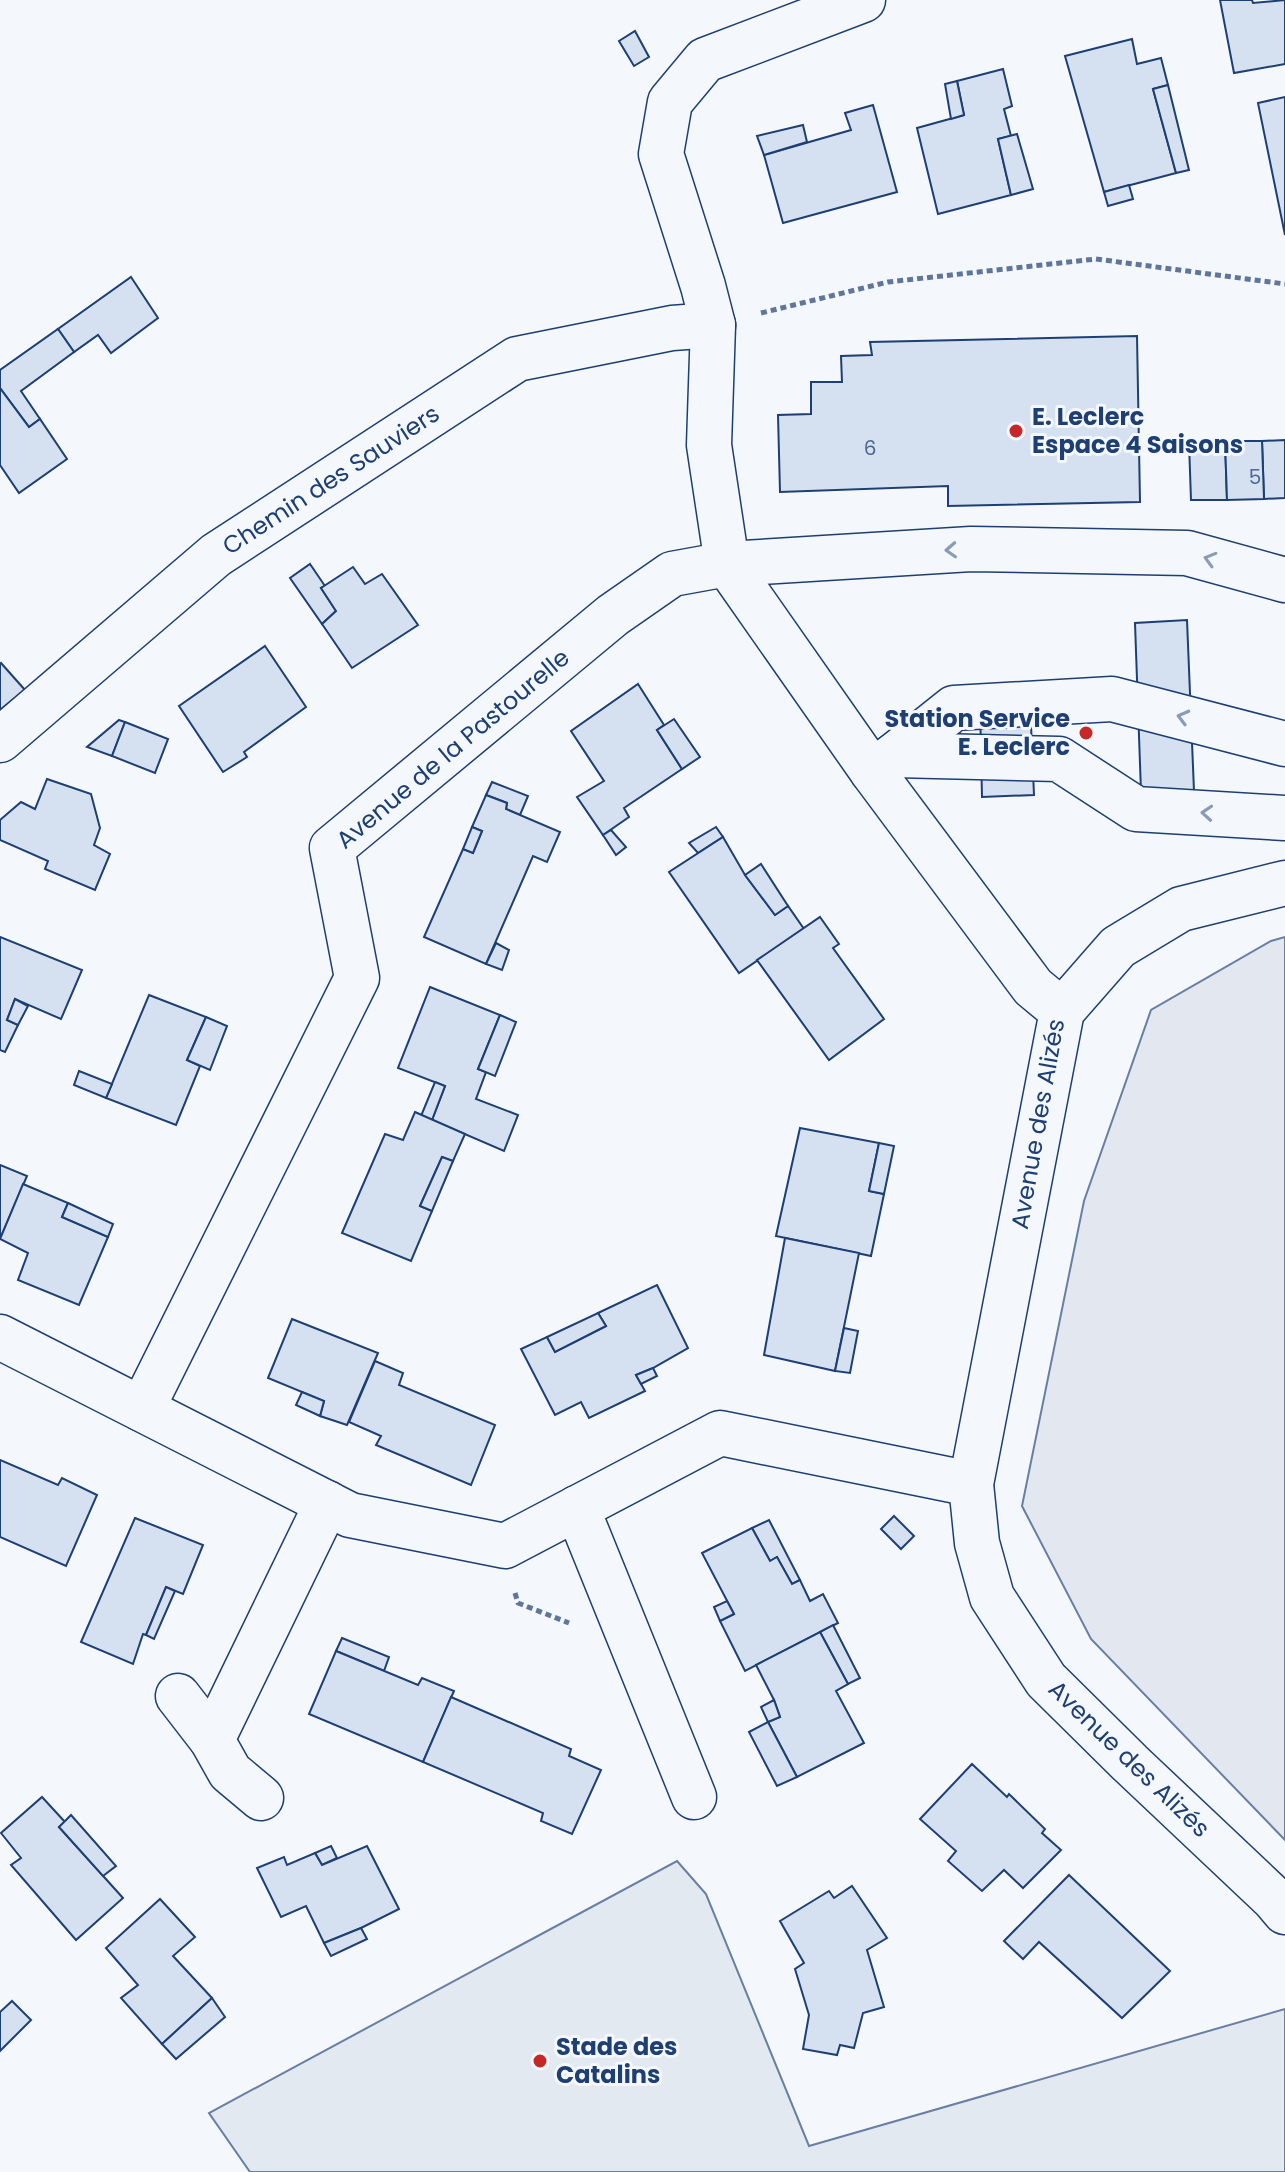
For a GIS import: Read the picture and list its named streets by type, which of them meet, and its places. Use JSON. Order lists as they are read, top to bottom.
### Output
{
  "streets": {
    "street": ["Chemin des Sauviers", "Avenue de la Pastourelle", "Avenue des Alizés"]
  },
  "crossings": [
    ["Chemin des Sauviers", "Avenue des Alizés"],
    ["Avenue de la Pastourelle", "Avenue des Alizés"]
  ],
  "places": ["E. Leclerc Espace 4 Saisons", "Station Service E. Leclerc", "Stade des Catalins"],
  "house_numbers": ["6", "5"]
}
